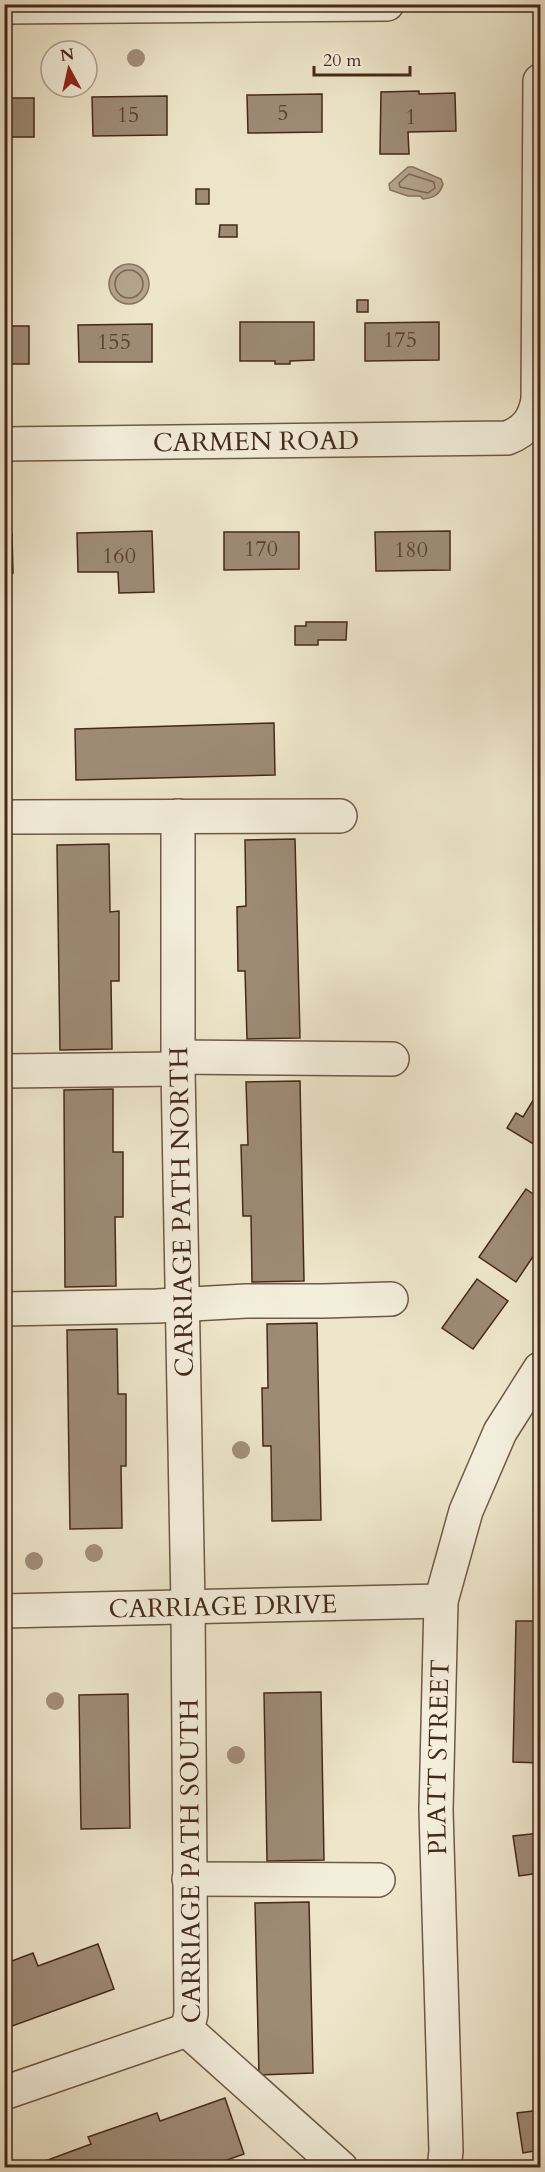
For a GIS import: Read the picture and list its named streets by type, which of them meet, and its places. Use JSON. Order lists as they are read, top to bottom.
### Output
{
  "streets": {
    "street": [
      "CARMEN ROAD",
      "CARRIAGE PATH NORTH",
      "CARRIAGE DRIVE",
      "PLATT STREET",
      "CARRIAGE PATH SOUTH"
    ]
  },
  "crossings": [
    ["CARRIAGE PATH NORTH", "CARRIAGE DRIVE"],
    ["CARRIAGE PATH NORTH", "CARRIAGE PATH SOUTH"],
    ["CARRIAGE DRIVE", "PLATT STREET"],
    ["CARRIAGE DRIVE", "CARRIAGE PATH SOUTH"]
  ],
  "house_numbers": [
    "5",
    "15",
    "1",
    "175",
    "155",
    "170",
    "180",
    "160"
  ],
  "scale_bar": "20 m",
  "north": "top"
}
